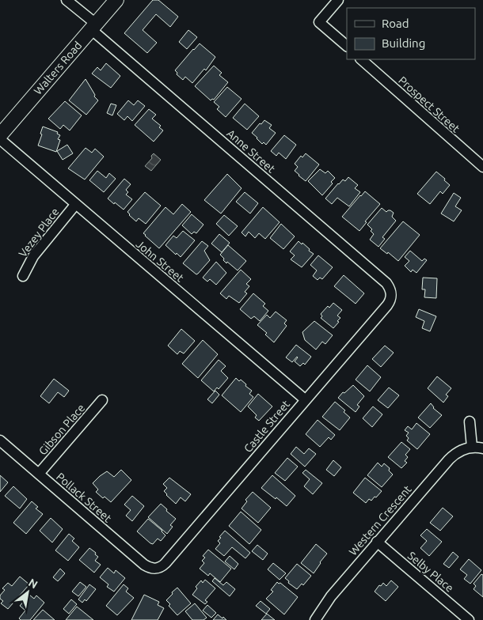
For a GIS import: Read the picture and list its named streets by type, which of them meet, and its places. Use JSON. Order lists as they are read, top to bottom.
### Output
{
  "streets": {
    "main road": ["Walters Road"],
    "street": [
      "Prospect Street",
      "Anne Street",
      "Vezey Place",
      "John Street",
      "Castle Street",
      "Gibson Place",
      "Pollack Street",
      "Western Crescent",
      "Selby Place"
    ]
  },
  "crossings": [
    ["Walters Road", "Anne Street"],
    ["Anne Street", "Castle Street"],
    ["Vezey Place", "John Street"],
    ["John Street", "Castle Street"],
    ["Castle Street", "Pollack Street"],
    ["Gibson Place", "Pollack Street"],
    ["Western Crescent", "Selby Place"]
  ],
  "legend": ["Road", "Building"],
  "north": "top right"
}
